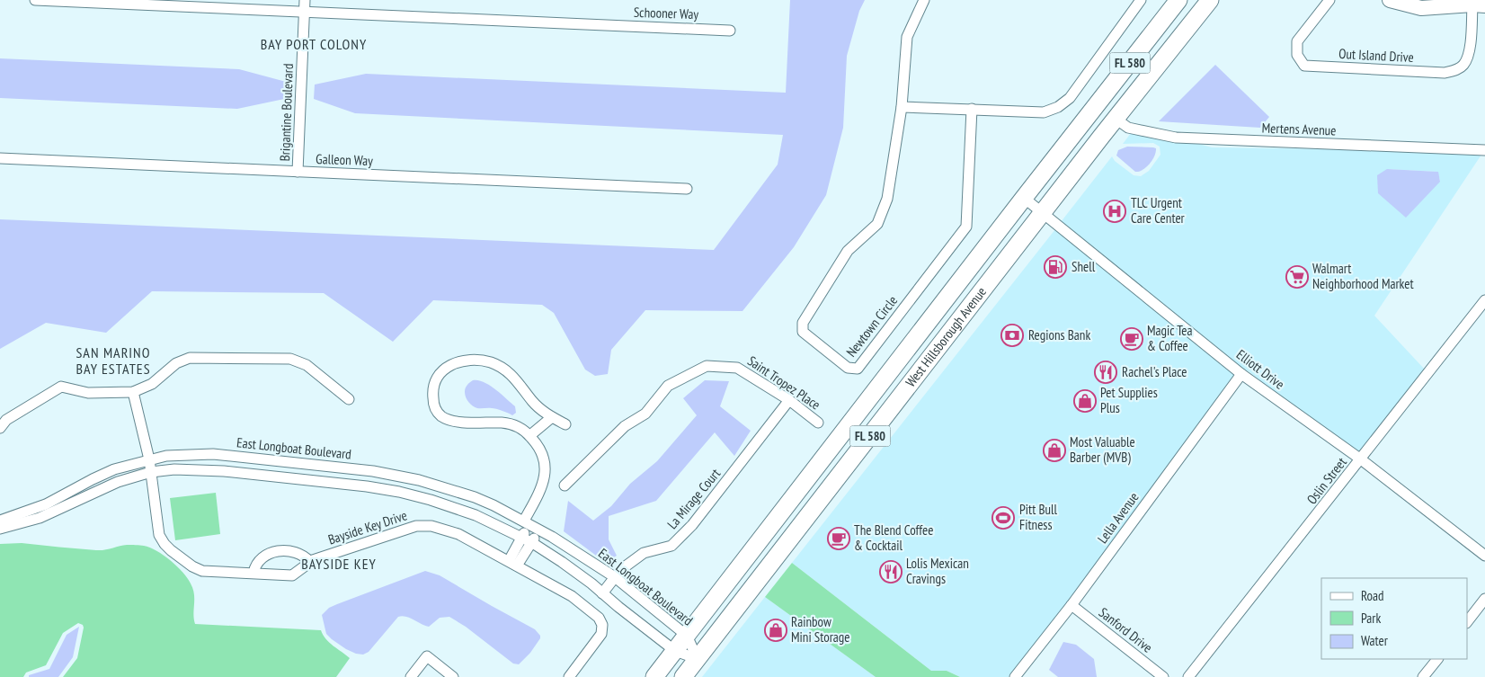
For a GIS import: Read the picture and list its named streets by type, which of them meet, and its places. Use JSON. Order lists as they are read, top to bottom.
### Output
{
  "streets": {
    "main road": ["FL 580", "West Hillsborough Avenue"],
    "street": [
      "Schooner Way",
      "Out Island Drive",
      "Brigantine Boulevard",
      "Mertens Avenue",
      "Galleon Way",
      "Newtown Circle",
      "Elliott Drive",
      "Saint Tropez Place",
      "East Longboat Boulevard",
      "Oslin Street",
      "La Mirage Court",
      "Lella Avenue",
      "Bayside Key Drive",
      "Sanford Drive"
    ]
  },
  "crossings": [
    ["Schooner Way", "Brigantine Boulevard"],
    ["Brigantine Boulevard", "Galleon Way"],
    ["Mertens Avenue", "West Hillsborough Avenue"],
    ["West Hillsborough Avenue", "Elliott Drive"],
    ["West Hillsborough Avenue", "East Longboat Boulevard"],
    ["Elliott Drive", "Oslin Street"],
    ["Elliott Drive", "Lella Avenue"],
    ["Saint Tropez Place", "La Mirage Court"],
    ["East Longboat Boulevard", "La Mirage Court"],
    ["East Longboat Boulevard", "Bayside Key Drive"],
    ["Lella Avenue", "Sanford Drive"]
  ],
  "districts": ["BAY PORT COLONY", "SAN MARINO BAY ESTATES", "BAYSIDE KEY"],
  "places": {
    "hospital": ["TLC Urgent Care Center"],
    "fuel station": ["Shell"],
    "supermarket": ["Walmart Neighborhood Market"],
    "bank": ["Regions Bank"],
    "cafe": ["Magic Tea & Coffee", "The Blend Coffee & Cocktail"],
    "restaurant": ["Rachel's Place", "Lolis Mexican Cravings"],
    "shop": ["Pet Supplies Plus", "Most Valuable Barber (MVB)", "Rainbow Mini Storage"],
    "sports": ["Pitt Bull Fitness"]
  },
  "legend": ["Road", "Park", "Water"]
}
